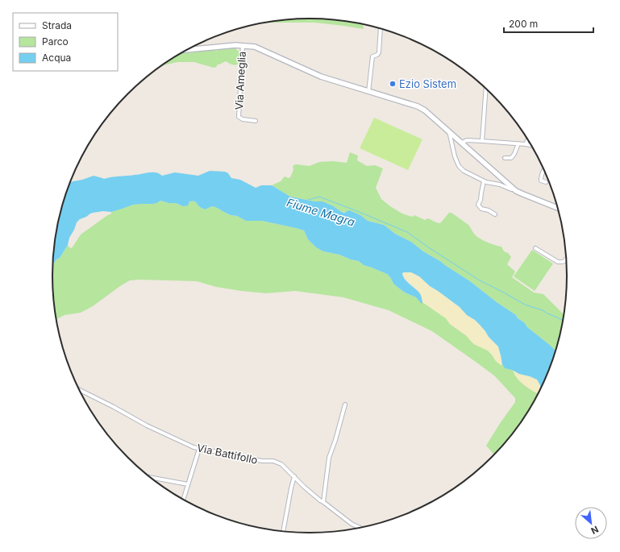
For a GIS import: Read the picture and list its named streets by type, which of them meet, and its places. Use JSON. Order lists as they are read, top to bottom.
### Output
{
  "streets": {
    "street": ["Via Ameglia", "Via Battifollo"]
  },
  "water": ["Fiume Magra"],
  "places": ["Ezio Sistem"],
  "legend": ["Strada", "Parco", "Acqua"],
  "scale_bar": "200 m",
  "north": "bottom right"
}
